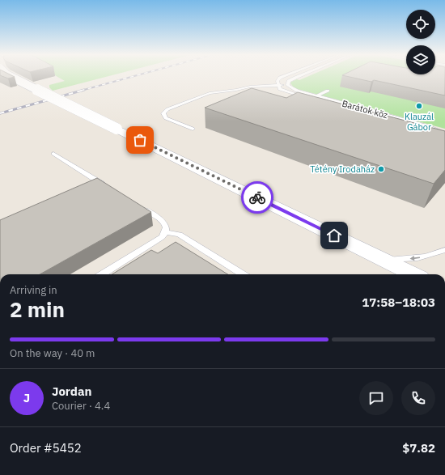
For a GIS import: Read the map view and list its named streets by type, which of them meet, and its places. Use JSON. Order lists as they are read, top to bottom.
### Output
{
  "streets": {
    "lane": ["Barátok köz"]
  },
  "places": ["Klauzál Gábor", "Tétény Irodaház"],
  "page": {
    "heading": ["2 min", "Arriving in", "17:58–18:03"],
    "panel": [
      "Jordan",
      "Courier · 4.4",
      "Order #5452",
      "$7.82"
    ],
    "bar": "On the way · 40 m",
    "round": "J"
  }
}
